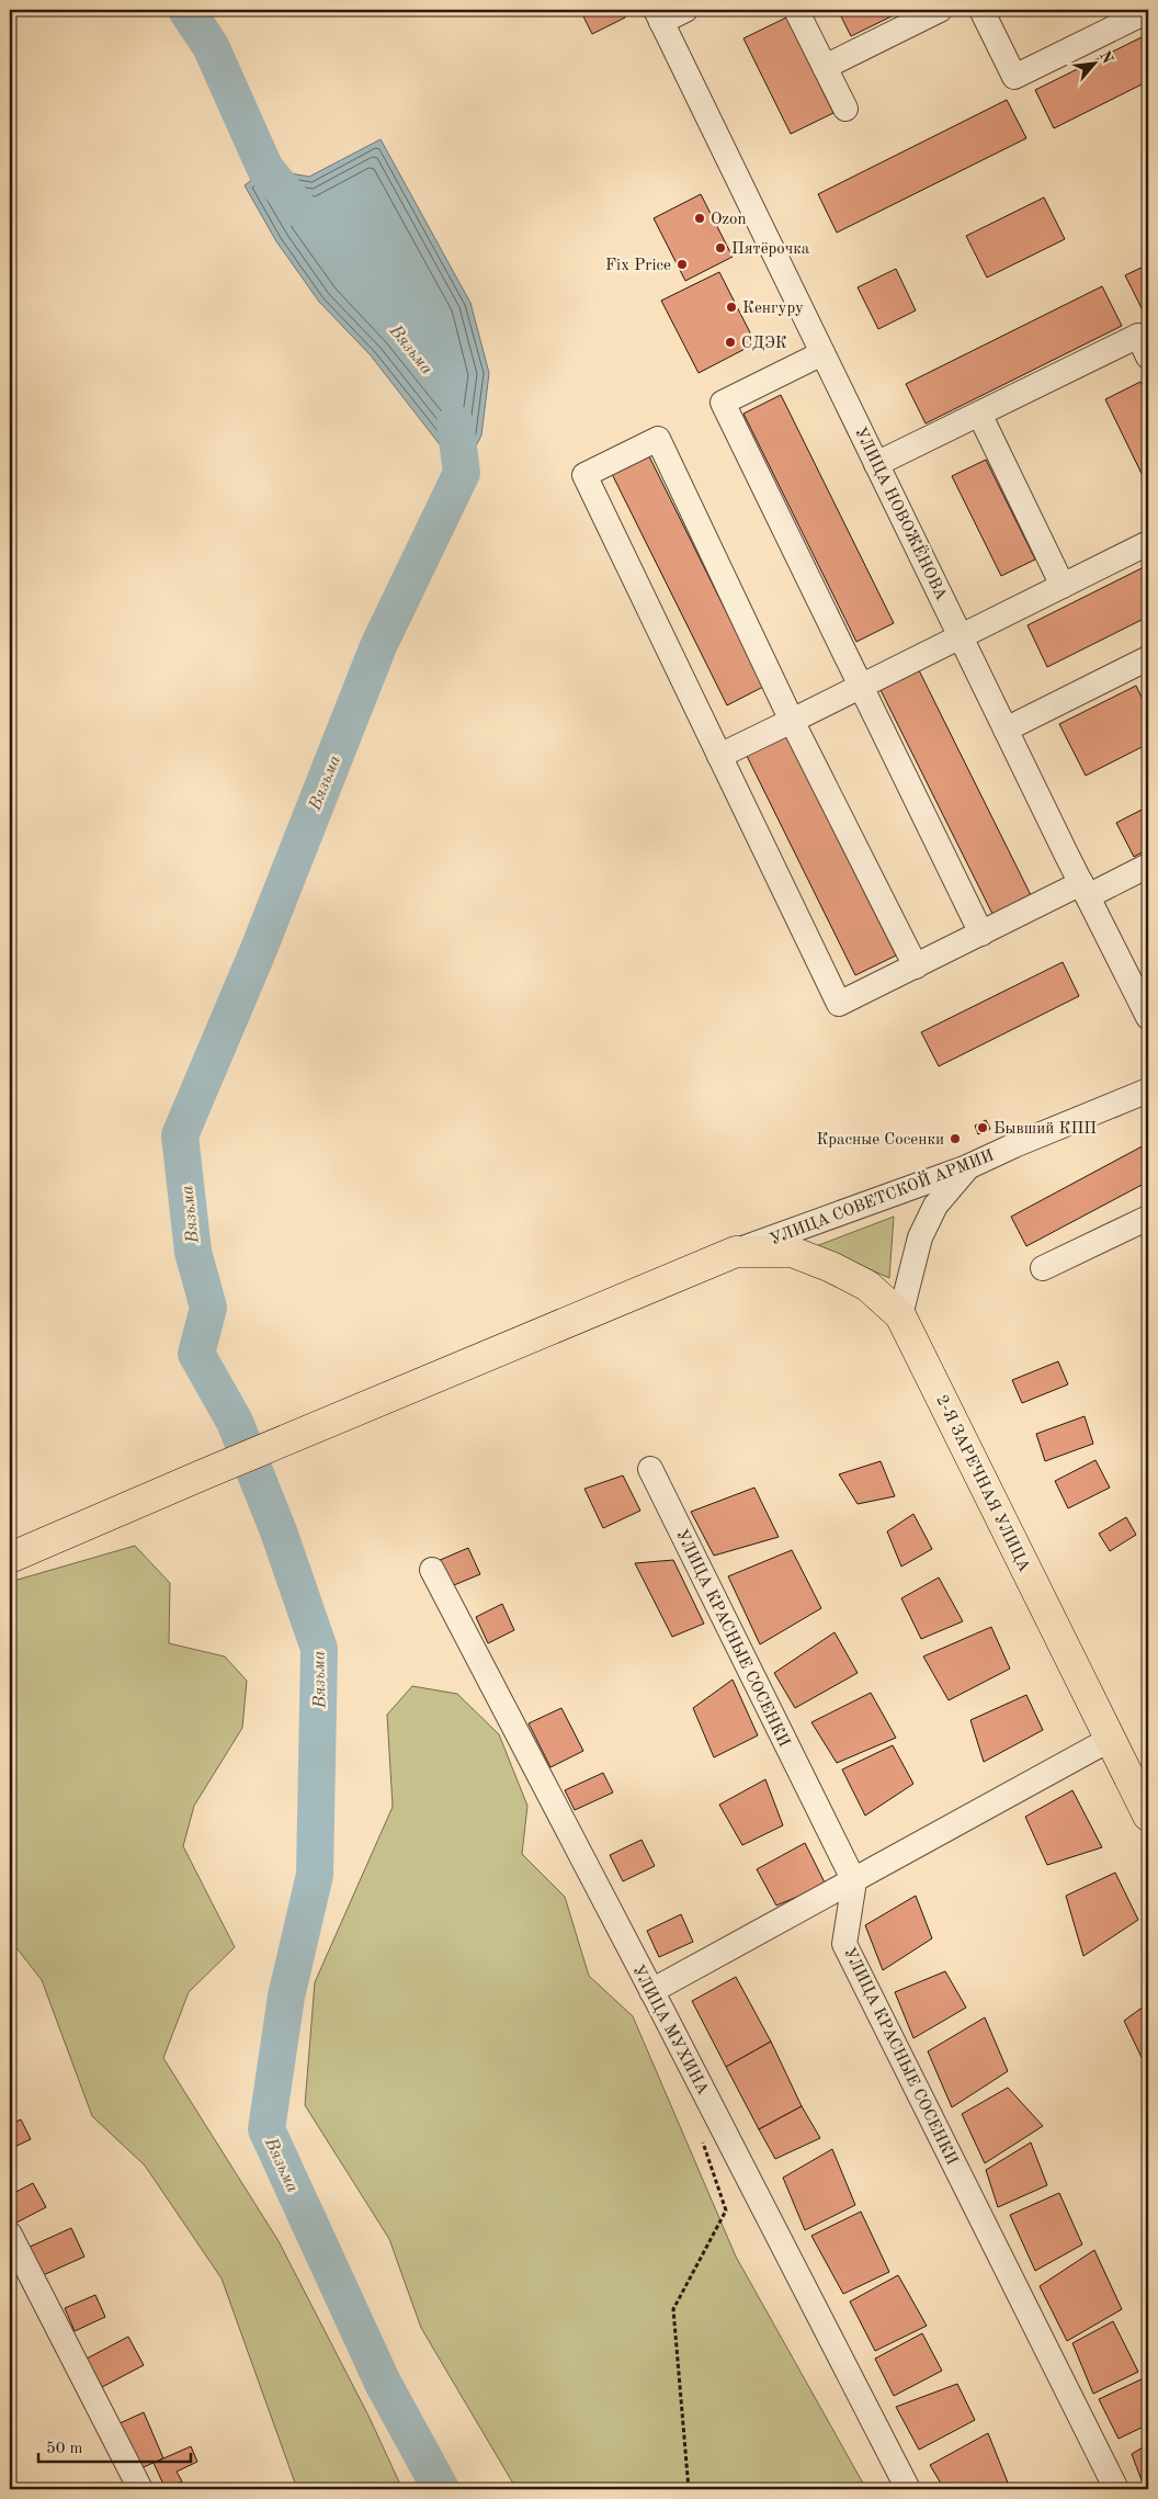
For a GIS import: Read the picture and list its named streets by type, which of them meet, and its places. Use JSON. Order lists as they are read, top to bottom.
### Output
{
  "streets": {
    "main road": ["2-Я ЗАРЕЧНАЯ УЛИЦА"],
    "street": [
      "УЛИЦА НОВОЖЁНОВА",
      "УЛИЦА СОВЕТСКОЙ АРМИИ",
      "УЛИЦА КРАСНЫЕ СОСЕНКИ",
      "УЛИЦА МУХИНА"
    ]
  },
  "crossings": [
    ["УЛИЦА СОВЕТСКОЙ АРМИИ", "2-Я ЗАРЕЧНАЯ УЛИЦА"]
  ],
  "water": ["Вязьма"],
  "places": [
    "Ozon",
    "Пятёрочка",
    "Fix Price",
    "Кенгуру",
    "СДЭК",
    "Бывший КПП",
    "Красные Сосенки"
  ],
  "scale_bar": "50 m",
  "north": "top right"
}
